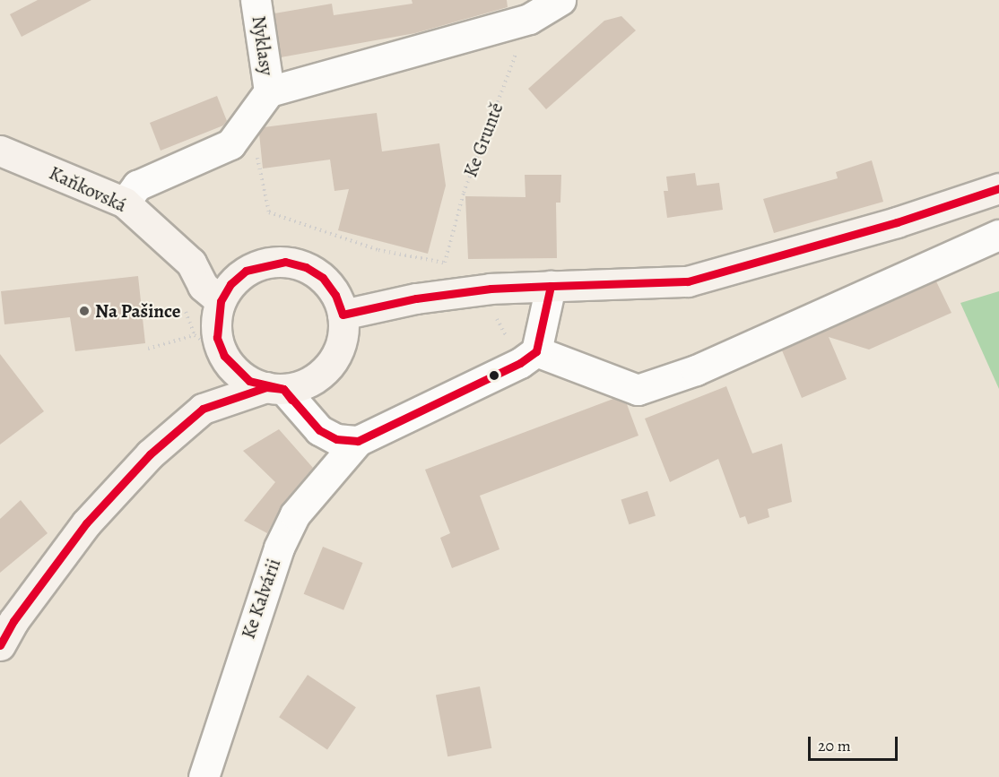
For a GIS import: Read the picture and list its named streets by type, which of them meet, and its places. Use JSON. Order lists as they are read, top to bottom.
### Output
{
  "streets": {
    "street": ["Nyklasy", "Kaňkovská", "Ke Kalvárii"],
    "path": ["Ke Gruntě"]
  },
  "places": ["Na Pašince"],
  "scale_bar": "20 m"
}
